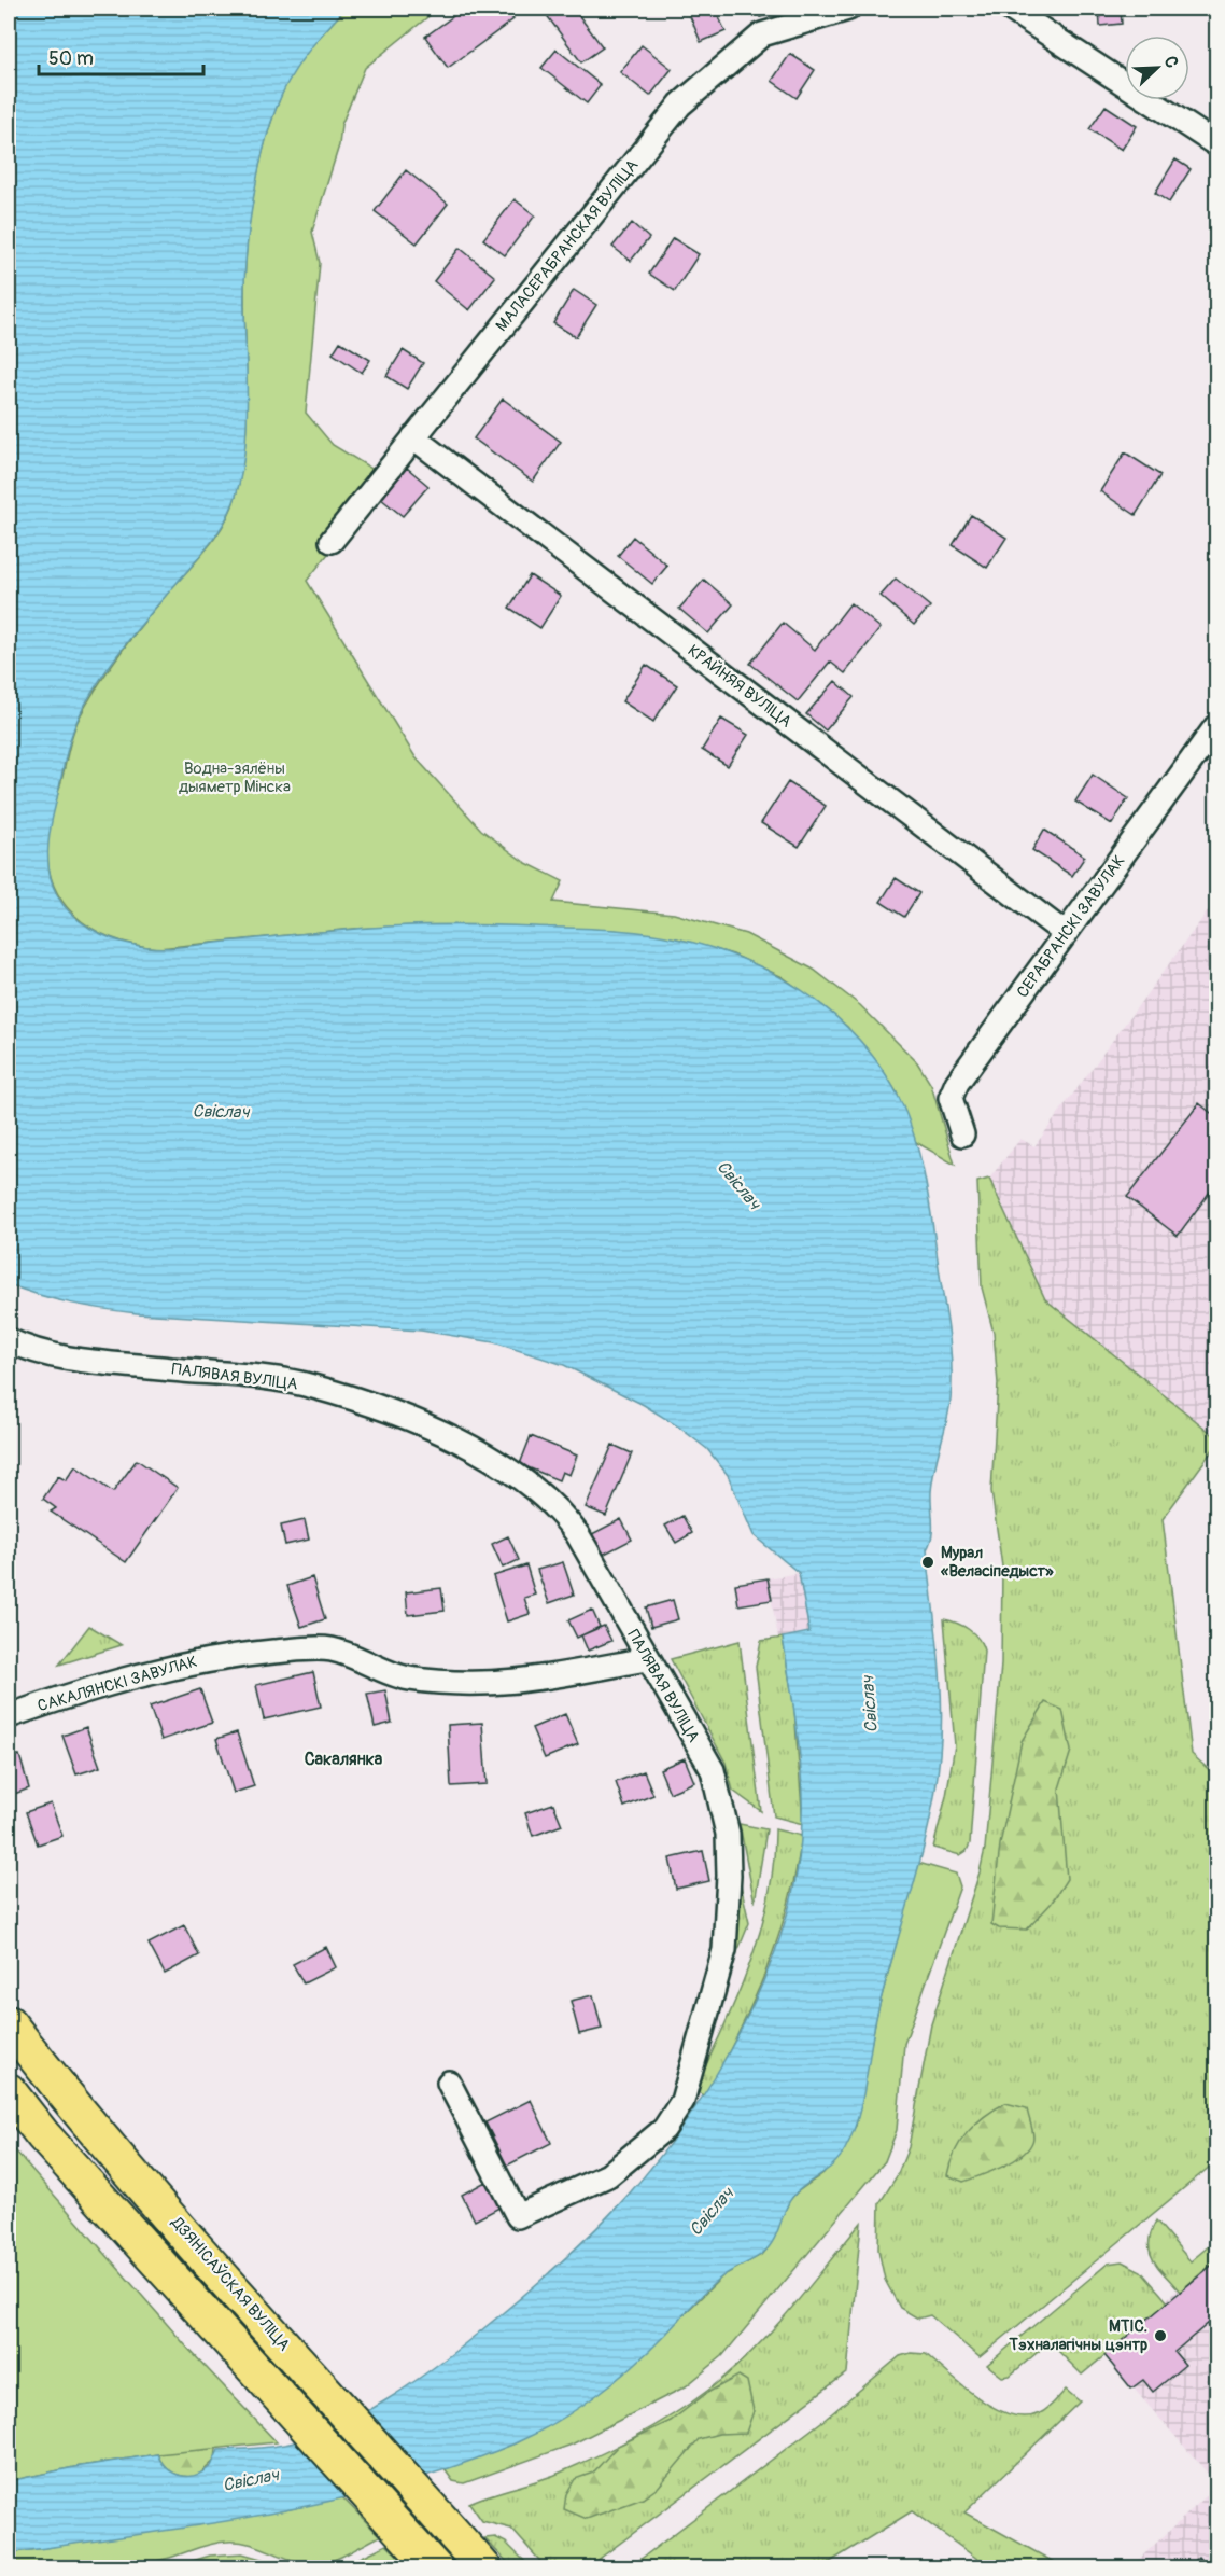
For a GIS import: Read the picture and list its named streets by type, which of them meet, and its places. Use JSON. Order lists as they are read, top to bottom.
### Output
{
  "streets": {
    "main road": ["ДЗЯНІСАЎСКАЯ ВУЛІЦА"],
    "street": [
      "МАЛАСЕРАБРАНСКАЯ ВУЛІЦА",
      "КРАЙНЯЯ ВУЛІЦА",
      "СЕРАБРАНСКІ ЗАВУЛАК",
      "ПАЛЯВАЯ ВУЛІЦА",
      "САКАЛЯНСКІ ЗАВУЛАК"
    ]
  },
  "crossings": [
    ["МАЛАСЕРАБРАНСКАЯ ВУЛІЦА", "КРАЙНЯЯ ВУЛІЦА"],
    ["КРАЙНЯЯ ВУЛІЦА", "СЕРАБРАНСКІ ЗАВУЛАК"],
    ["ПАЛЯВАЯ ВУЛІЦА", "САКАЛЯНСКІ ЗАВУЛАК"]
  ],
  "districts": ["Сакалянка"],
  "water": ["Свіслач"],
  "parks": ["Водна-зялёны дыяметр Мінска"],
  "places": ["Мурал «Веласіпедыст»", "МТІС. Тэхналагічны цэнтр"],
  "scale_bar": "50 m",
  "north": "top right"
}
